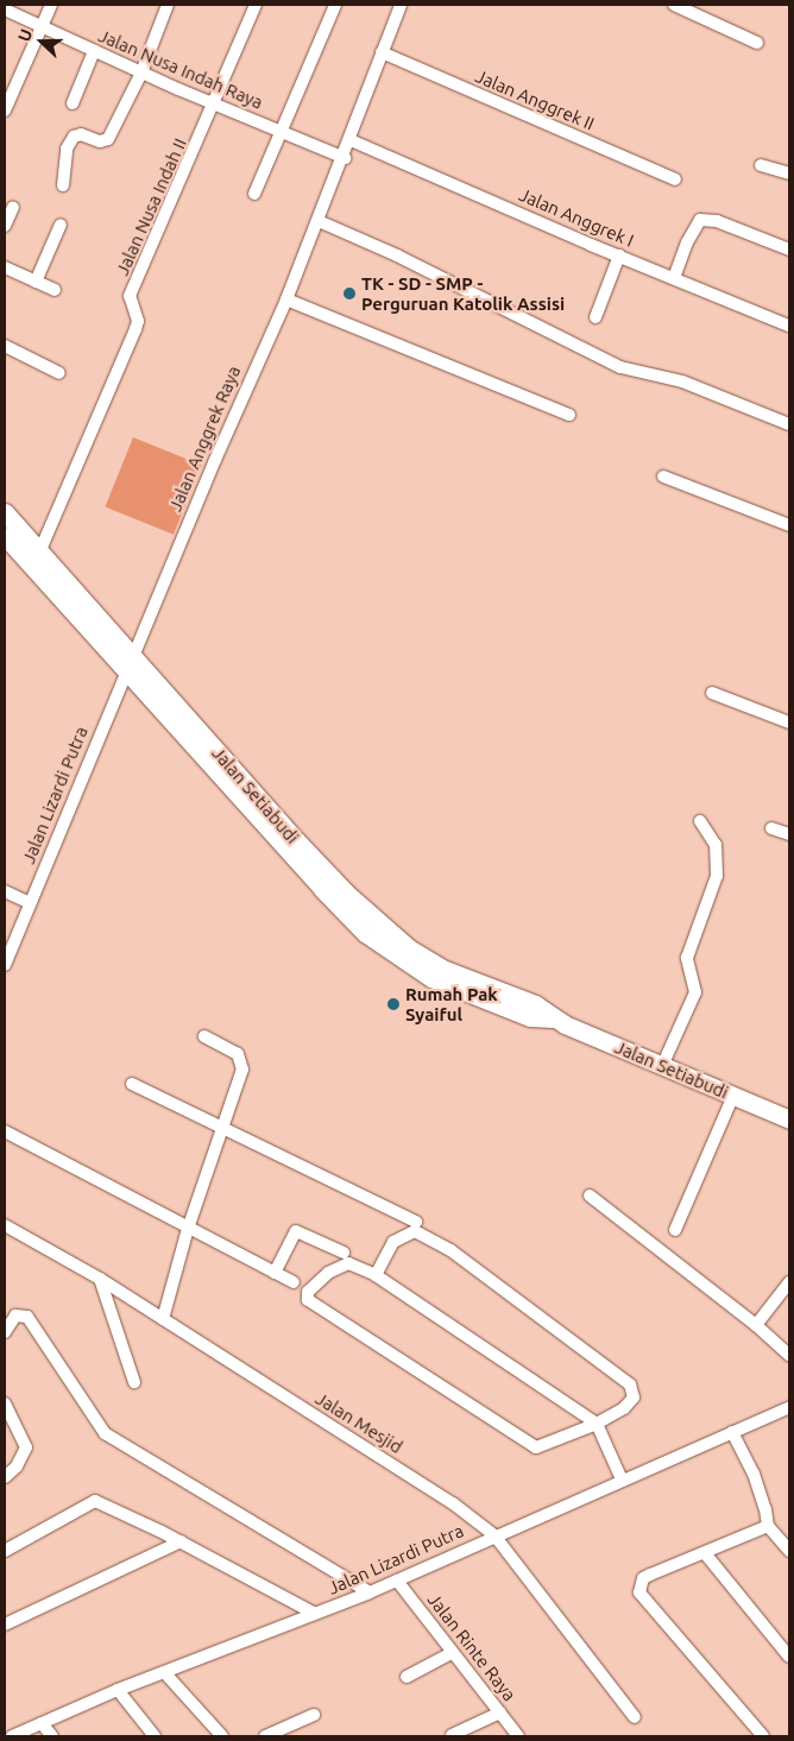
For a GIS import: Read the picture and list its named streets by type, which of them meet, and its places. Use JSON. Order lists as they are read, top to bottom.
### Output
{
  "streets": {
    "main road": ["Jalan Setiabudi"],
    "street": [
      "Jalan Nusa Indah Raya",
      "Jalan Anggrek II",
      "Jalan Nusa Indah II",
      "Jalan Anggrek I",
      "Jalan Anggrek Raya",
      "Jalan Lizardi Putra",
      "Jalan Mesjid",
      "Jalan Rinte Raya"
    ]
  },
  "crossings": [
    ["Jalan Nusa Indah Raya", "Jalan Nusa Indah II"],
    ["Jalan Nusa Indah Raya", "Jalan Anggrek Raya"],
    ["Jalan Anggrek II", "Jalan Anggrek Raya"],
    ["Jalan Nusa Indah II", "Jalan Setiabudi"],
    ["Jalan Anggrek I", "Jalan Anggrek Raya"],
    ["Jalan Anggrek Raya", "Jalan Lizardi Putra"],
    ["Jalan Anggrek Raya", "Jalan Setiabudi"],
    ["Jalan Lizardi Putra", "Jalan Setiabudi"],
    ["Jalan Lizardi Putra", "Jalan Mesjid"],
    ["Jalan Lizardi Putra", "Jalan Rinte Raya"]
  ],
  "places": ["TK - SD - SMP - Perguruan Katolik Assisi", "Rumah Pak Syaiful"],
  "north": "left"
}
